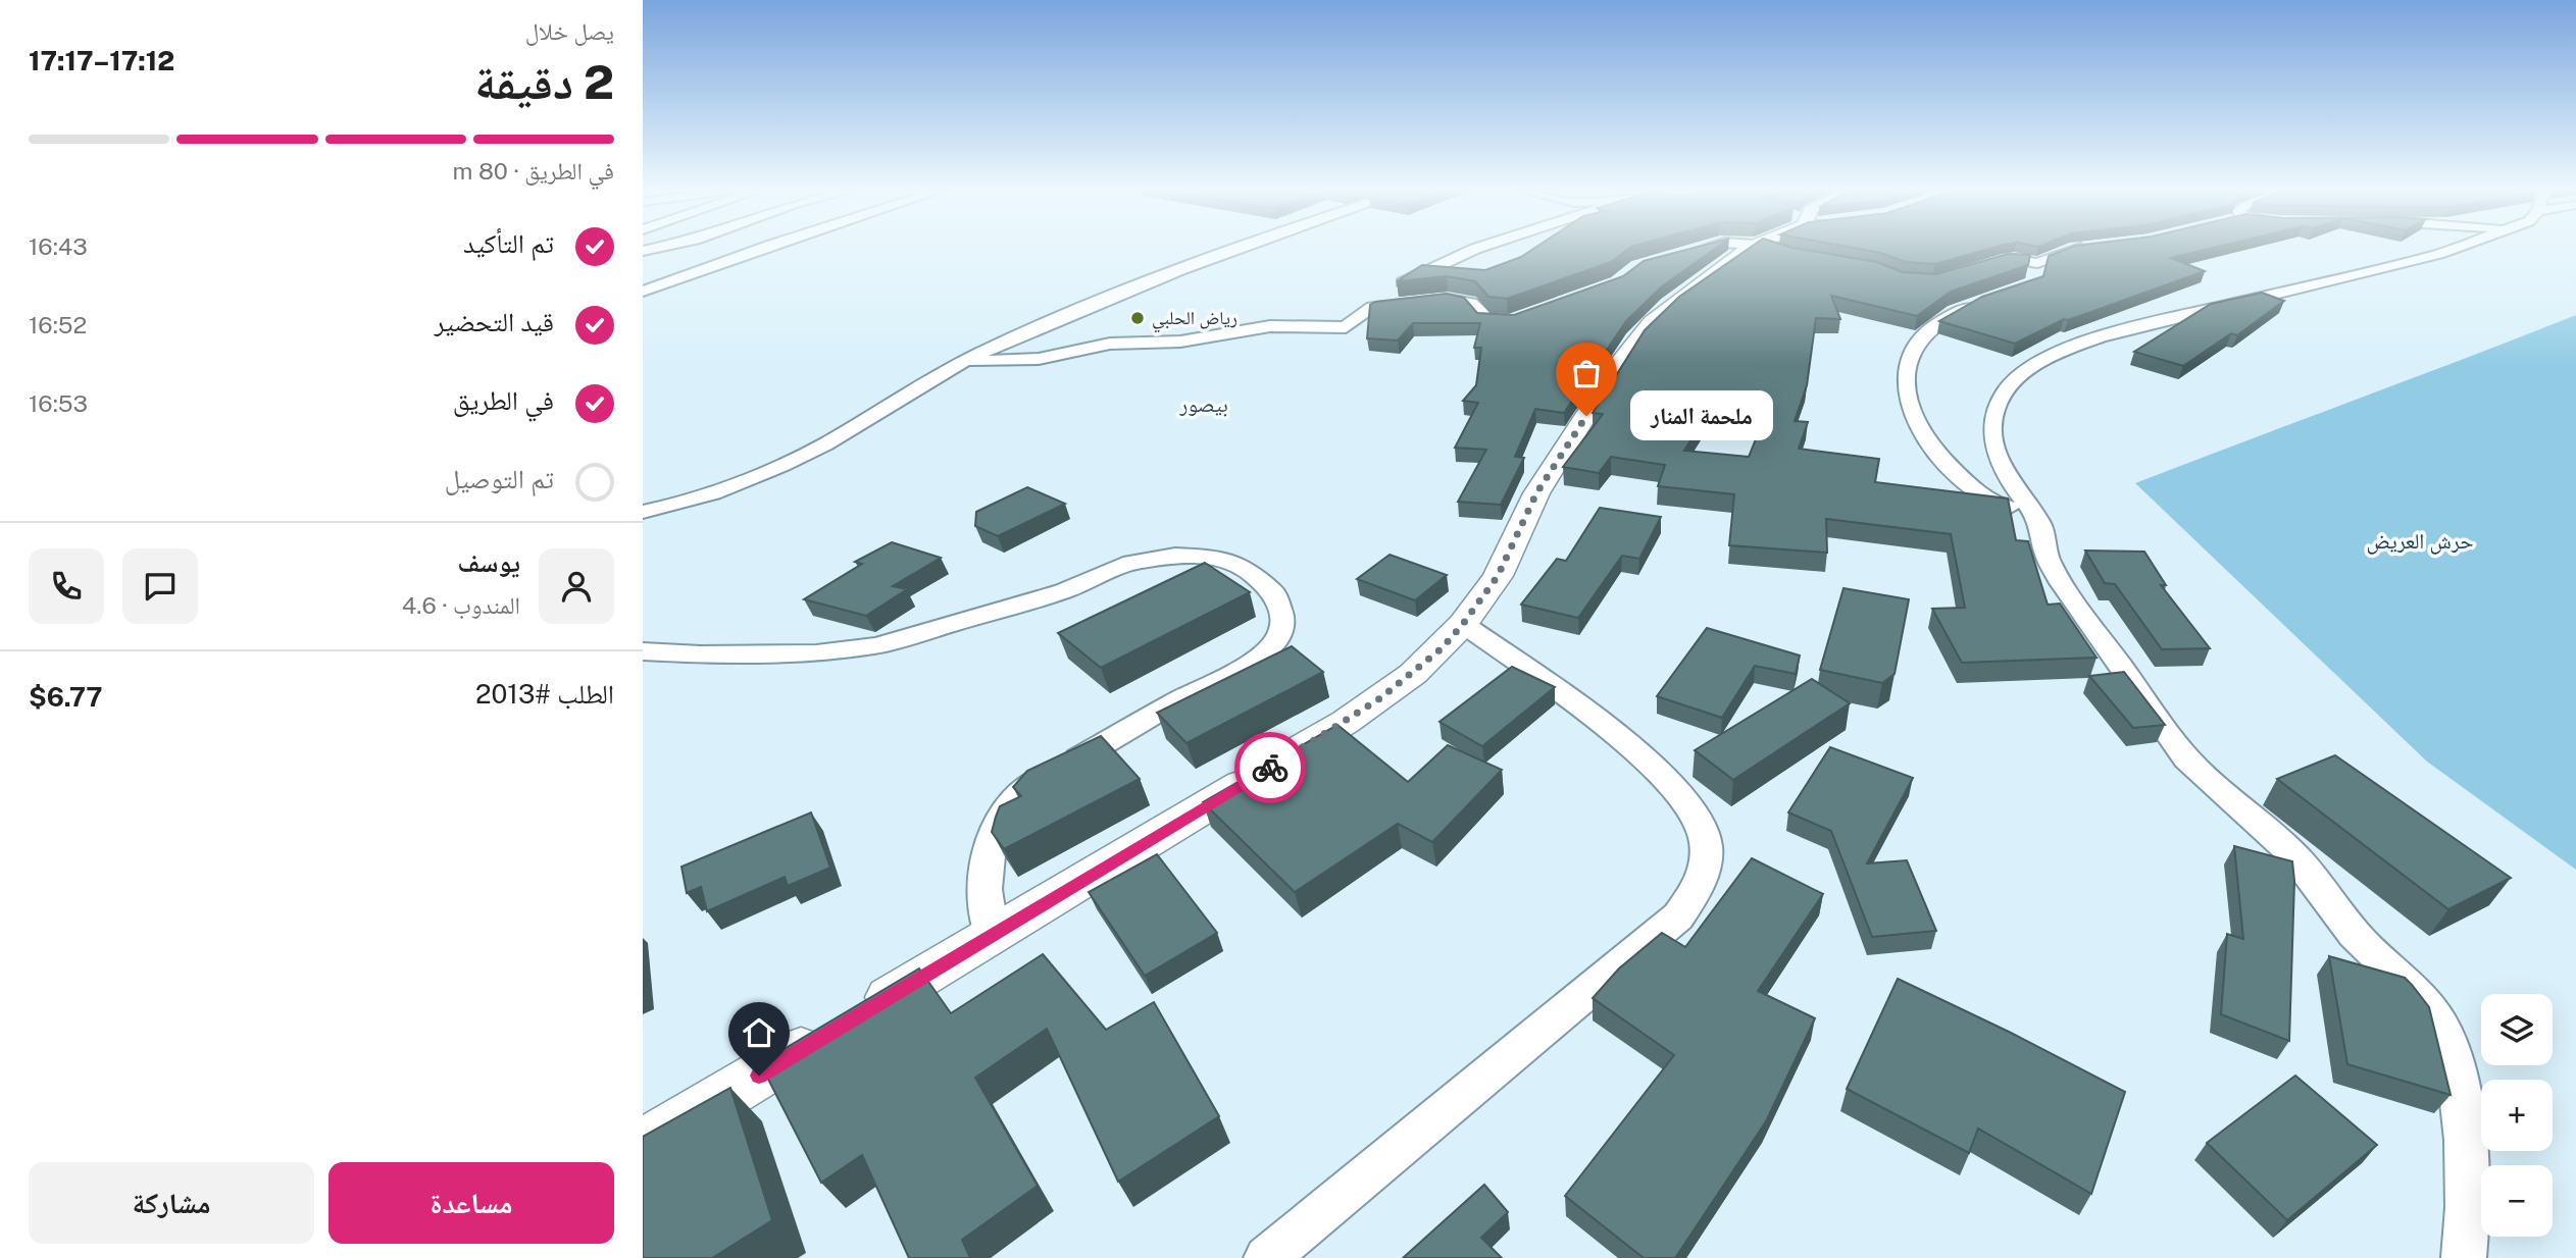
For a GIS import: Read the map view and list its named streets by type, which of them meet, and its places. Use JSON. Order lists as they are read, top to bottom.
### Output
{
  "districts": ["بيصور"],
  "parks": ["حرش العريض"],
  "places": ["رياض الحلبي", "ملحمة المنار"],
  "page": {
    "heading": ["2 دقيقة", "يصل خلال", "17:12–17:17"],
    "panel": [
      "يوسف",
      "المندوب · 4.6",
      "الطلب #2013",
      "$6.77"
    ],
    "bar": "في الطريق · 80 m",
    "list": [
      ["تم التأكيد", "16:43"],
      ["قيد التحضير", "16:52"],
      ["في الطريق", "16:53"],
      "تم التوصيل"
    ],
    "bubble": "ملحمة المنار",
    "map_buttons": ["+", "−"],
    "buttons": ["مساعدة", "مشاركة"]
  }
}
